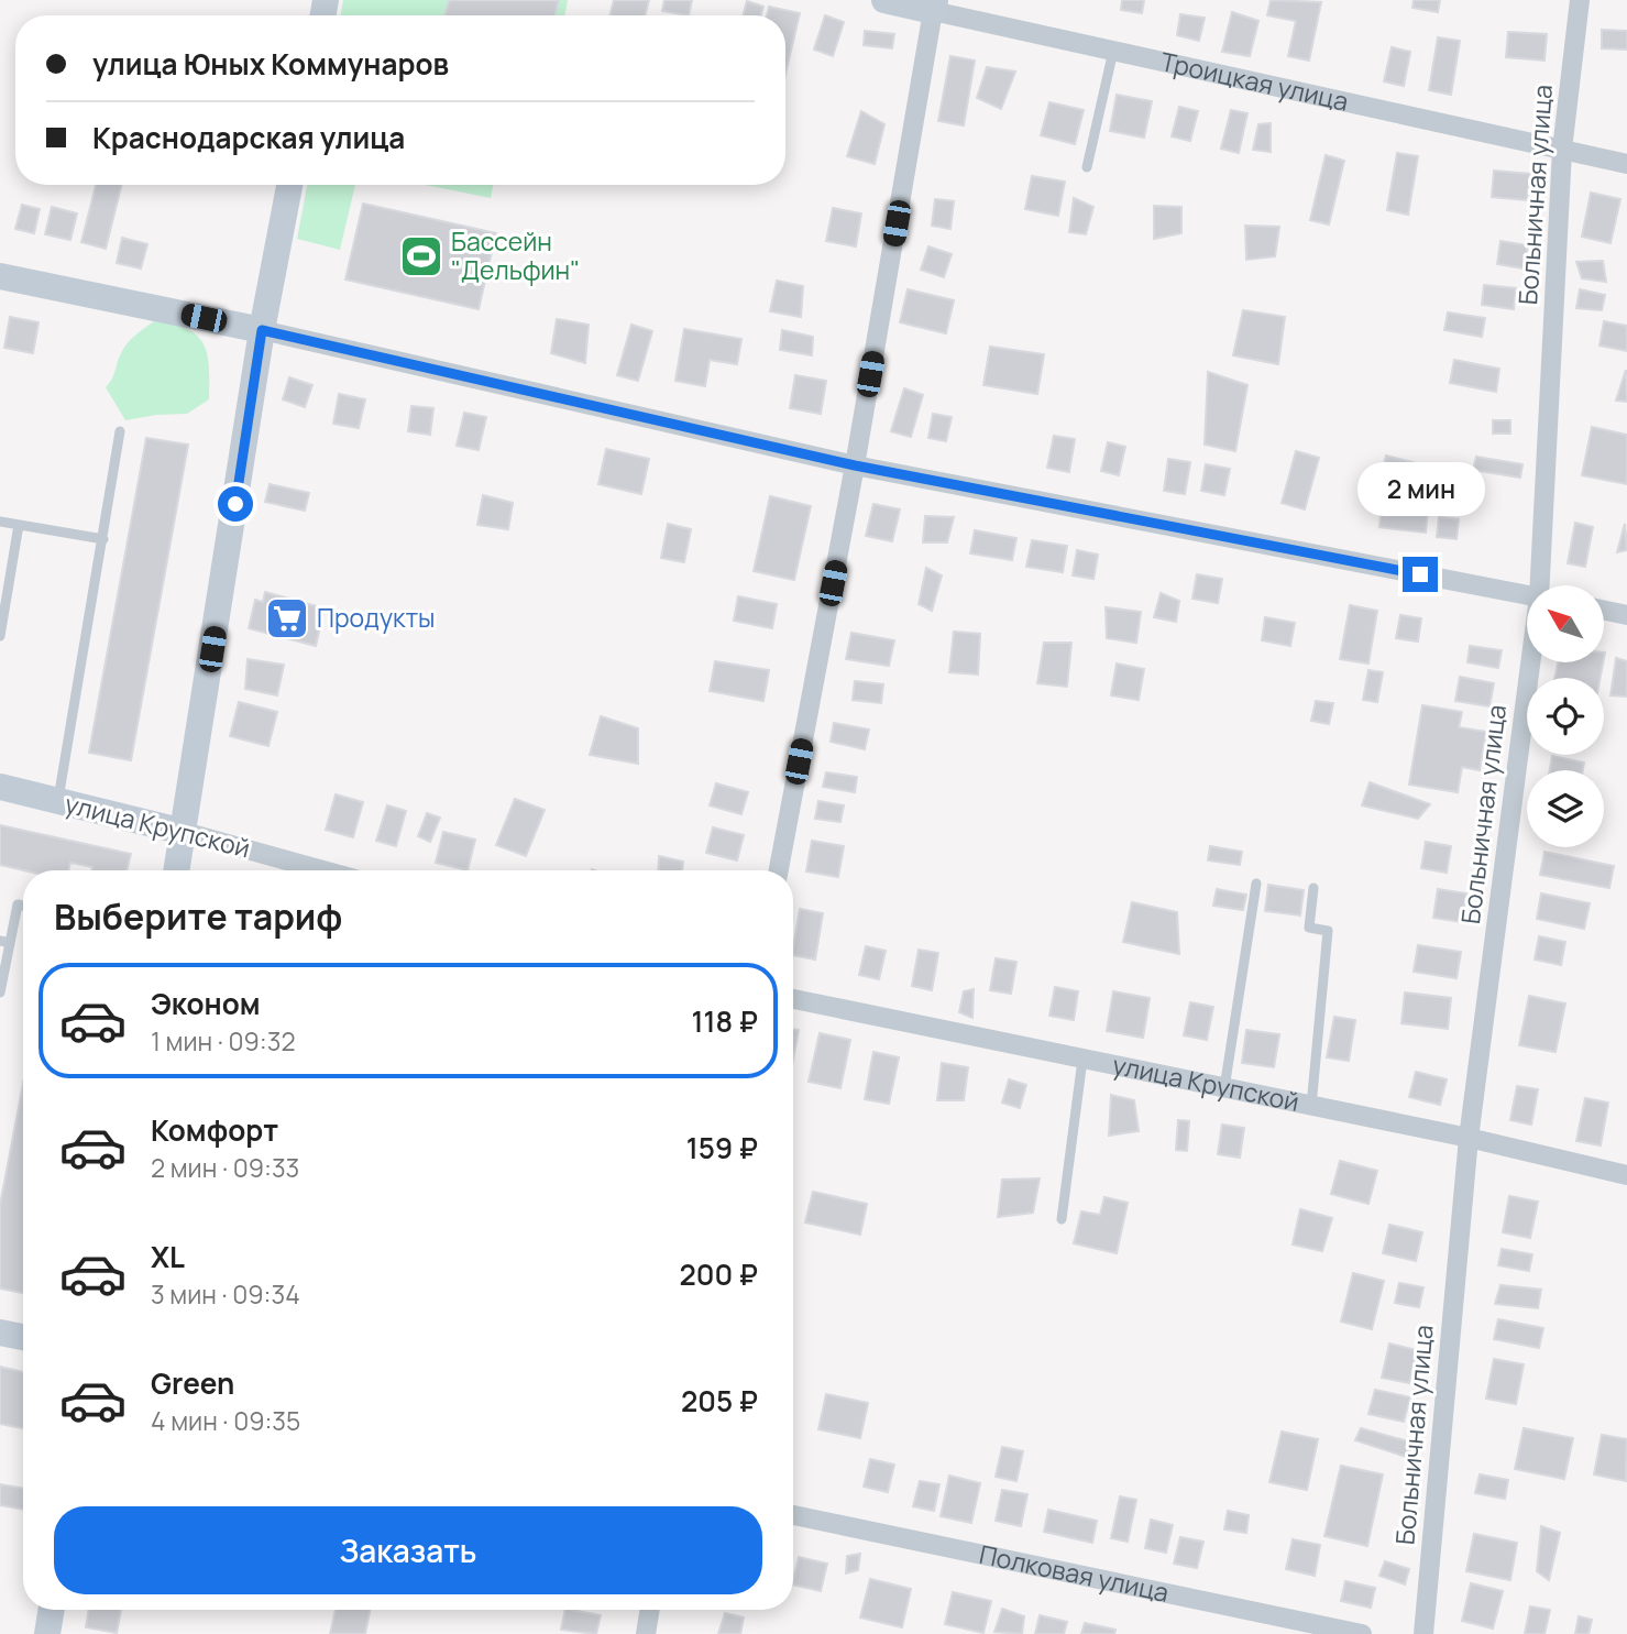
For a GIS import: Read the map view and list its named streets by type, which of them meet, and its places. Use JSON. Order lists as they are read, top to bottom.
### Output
{
  "streets": {
    "street": [
      "Троицкая улица",
      "Больничная улица",
      "улица Крупской",
      "Полковая улица"
    ]
  },
  "crossings": [
    ["Троицкая улица", "Больничная улица"],
    ["Больничная улица", "улица Крупской"]
  ],
  "places": {
    "sports": ["Бассейн \"Дельфин\""],
    "supermarket": ["Продукты"]
  },
  "north": "top left",
  "page": {
    "banner": ["улица Юных Коммунаров", "Краснодарская улица"],
    "bubble": "2 мин",
    "heading": "Выберите тариф",
    "list": [
      {
        "name": "Эконом",
        "note": "1 мин · 09:32",
        "value": "118 ₽"
      },
      {
        "name": "Комфорт",
        "note": "2 мин · 09:33",
        "value": "159 ₽"
      },
      {
        "name": "XL",
        "note": "3 мин · 09:34",
        "value": "200 ₽"
      },
      {
        "name": "Green",
        "note": "4 мин · 09:35",
        "value": "205 ₽"
      }
    ],
    "buttons": "Заказать"
  }
}
